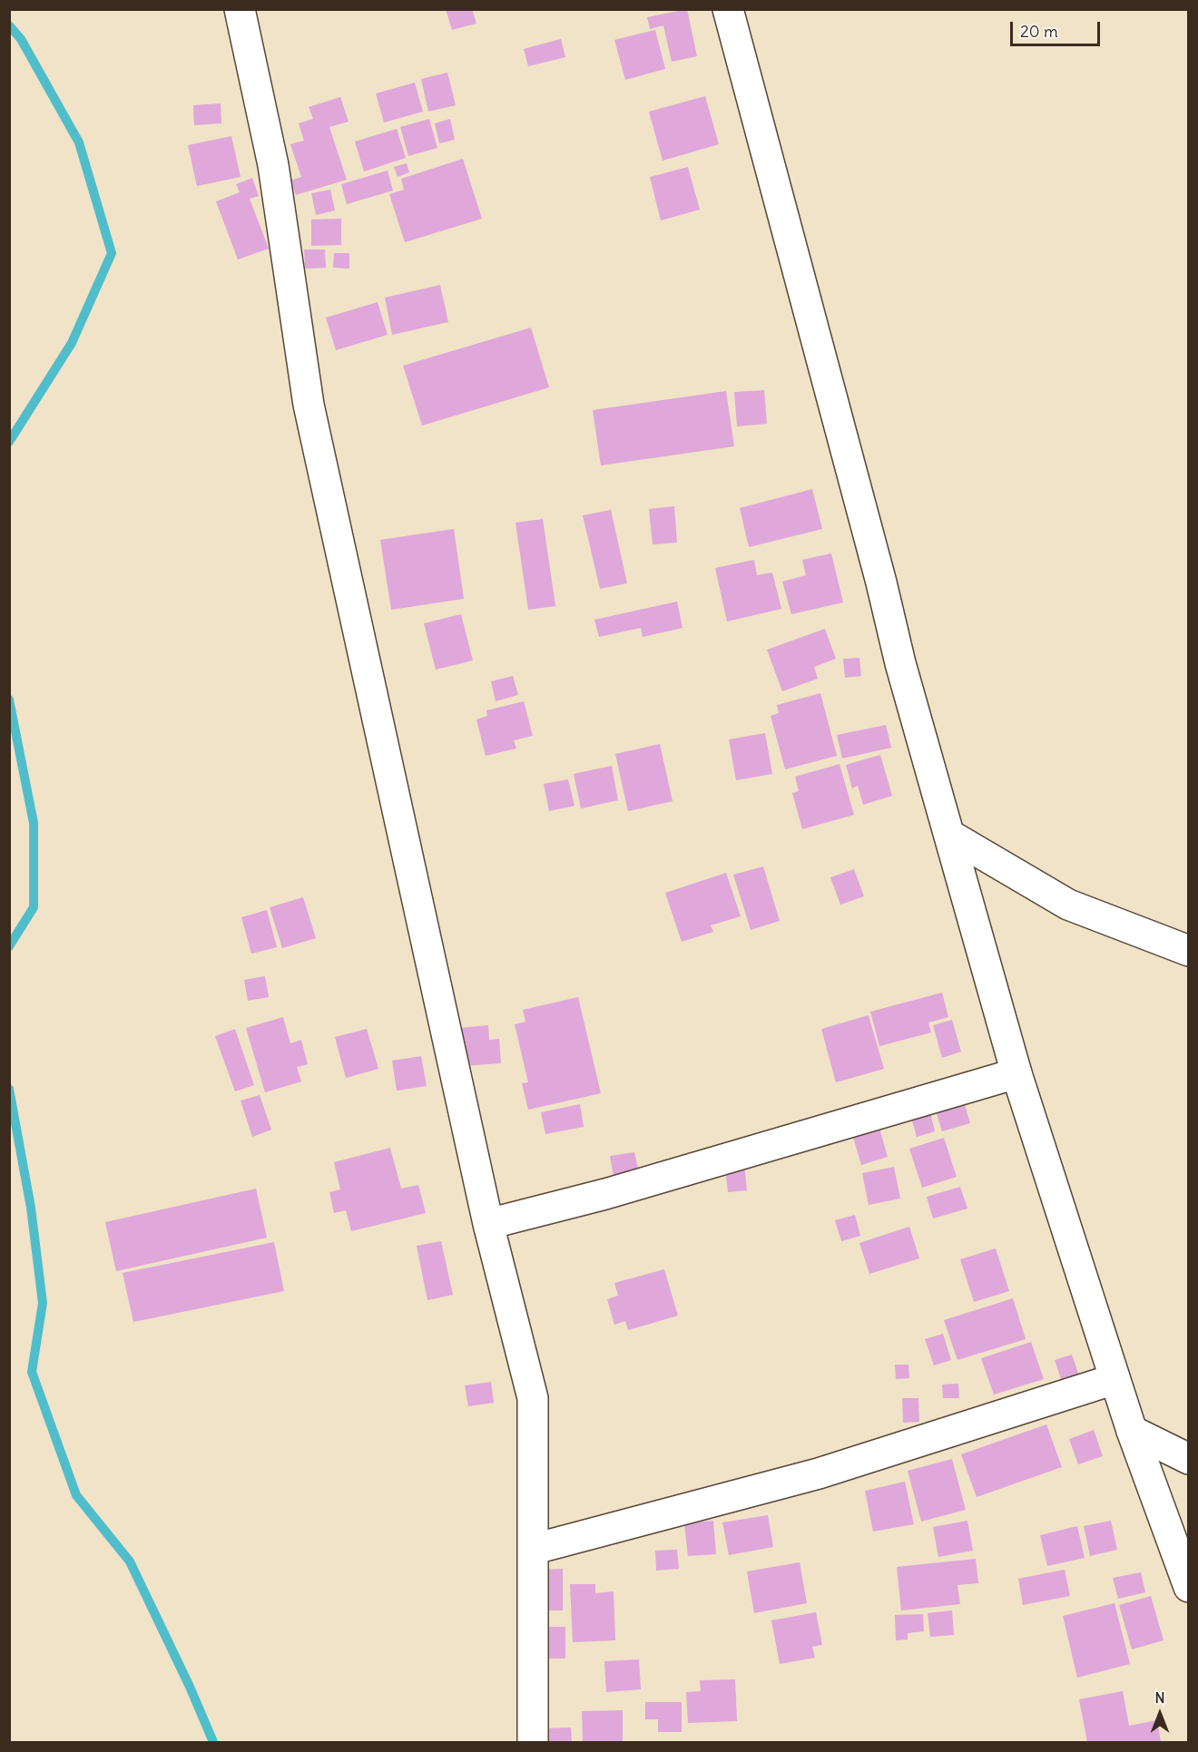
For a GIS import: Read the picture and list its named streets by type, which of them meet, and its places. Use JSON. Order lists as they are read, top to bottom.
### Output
{
  "scale_bar": "20 m",
  "north": "top"
}
